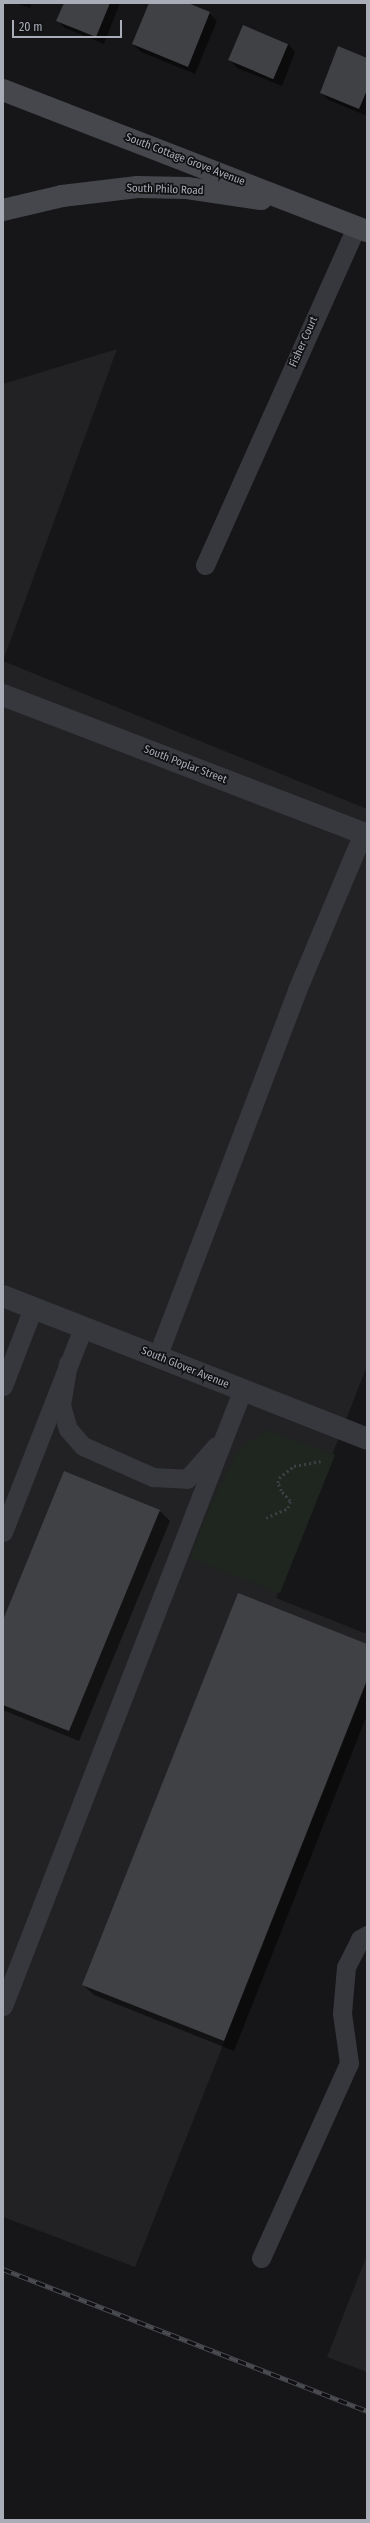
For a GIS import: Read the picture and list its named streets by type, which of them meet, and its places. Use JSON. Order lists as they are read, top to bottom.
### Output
{
  "streets": {
    "street": [
      "South Cottage Grove Avenue",
      "South Philo Road",
      "South Poplar Street",
      "South Glover Avenue"
    ],
    "lane": ["Fisher Court"]
  },
  "crossings": [
    ["South Cottage Grove Avenue", "South Philo Road"],
    ["South Cottage Grove Avenue", "Fisher Court"]
  ],
  "scale_bar": "20 m"
}
